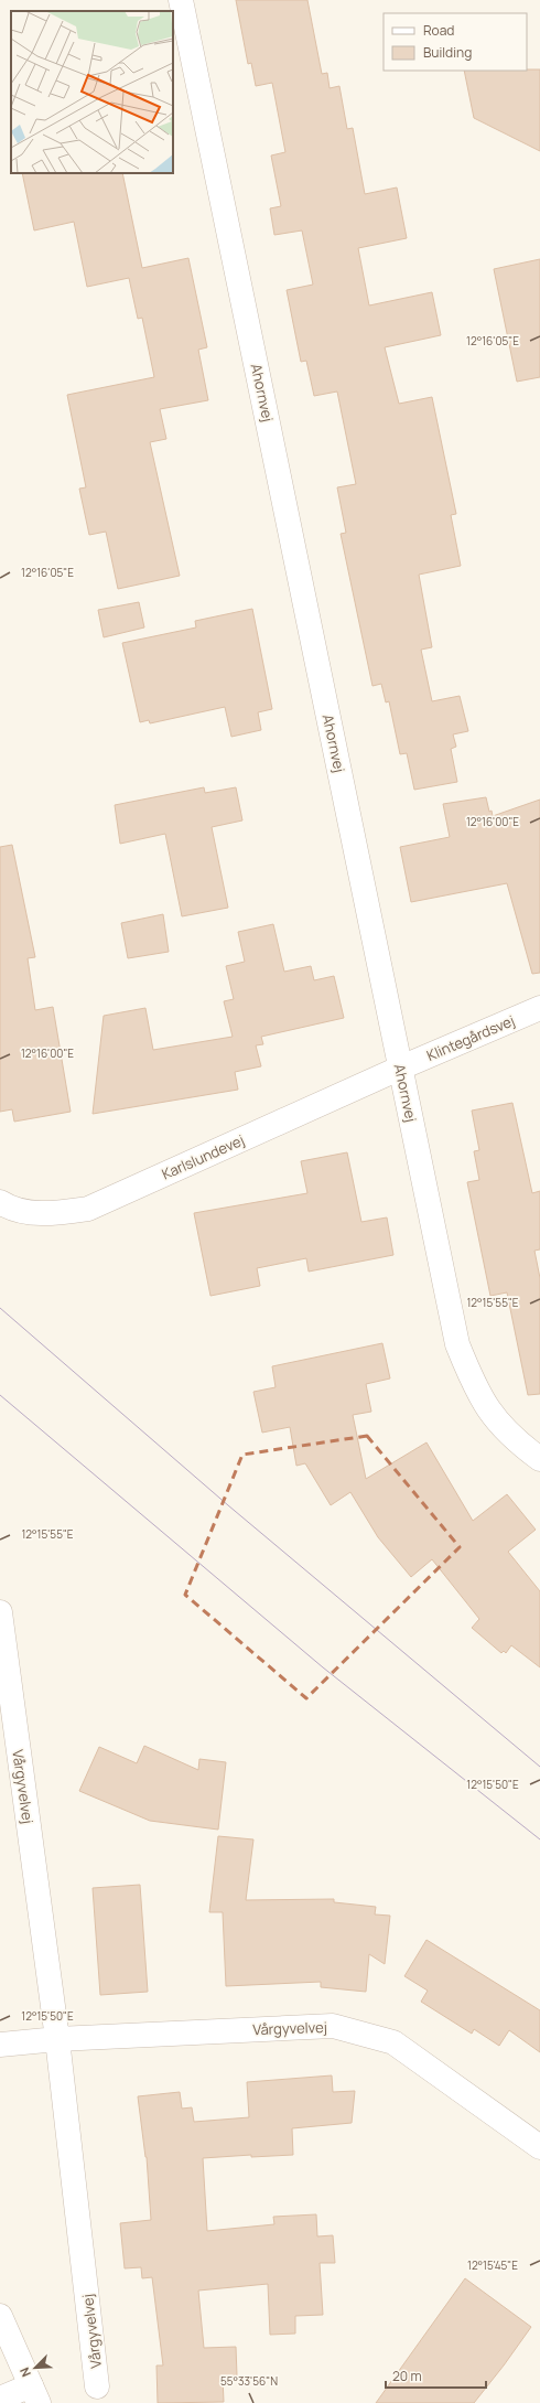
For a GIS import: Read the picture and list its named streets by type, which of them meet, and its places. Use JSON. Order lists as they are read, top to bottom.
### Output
{
  "streets": {
    "street": [
      "Ahornvej",
      "Klintegårdsvej",
      "Karlslundevej",
      "Vårgyvelvej"
    ]
  },
  "crossings": [
    ["Ahornvej", "Klintegårdsvej"],
    ["Ahornvej", "Karlslundevej"],
    ["Klintegårdsvej", "Karlslundevej"]
  ],
  "legend": ["Road", "Building"],
  "scale_bar": "20 m",
  "north": "bottom left",
  "coordinates": [
    "12°16'05\"E",
    "12°16'00\"E",
    "12°15'55\"E",
    "12°15'50\"E",
    "12°15'45\"E",
    "55°33'56\"N"
  ]
}
